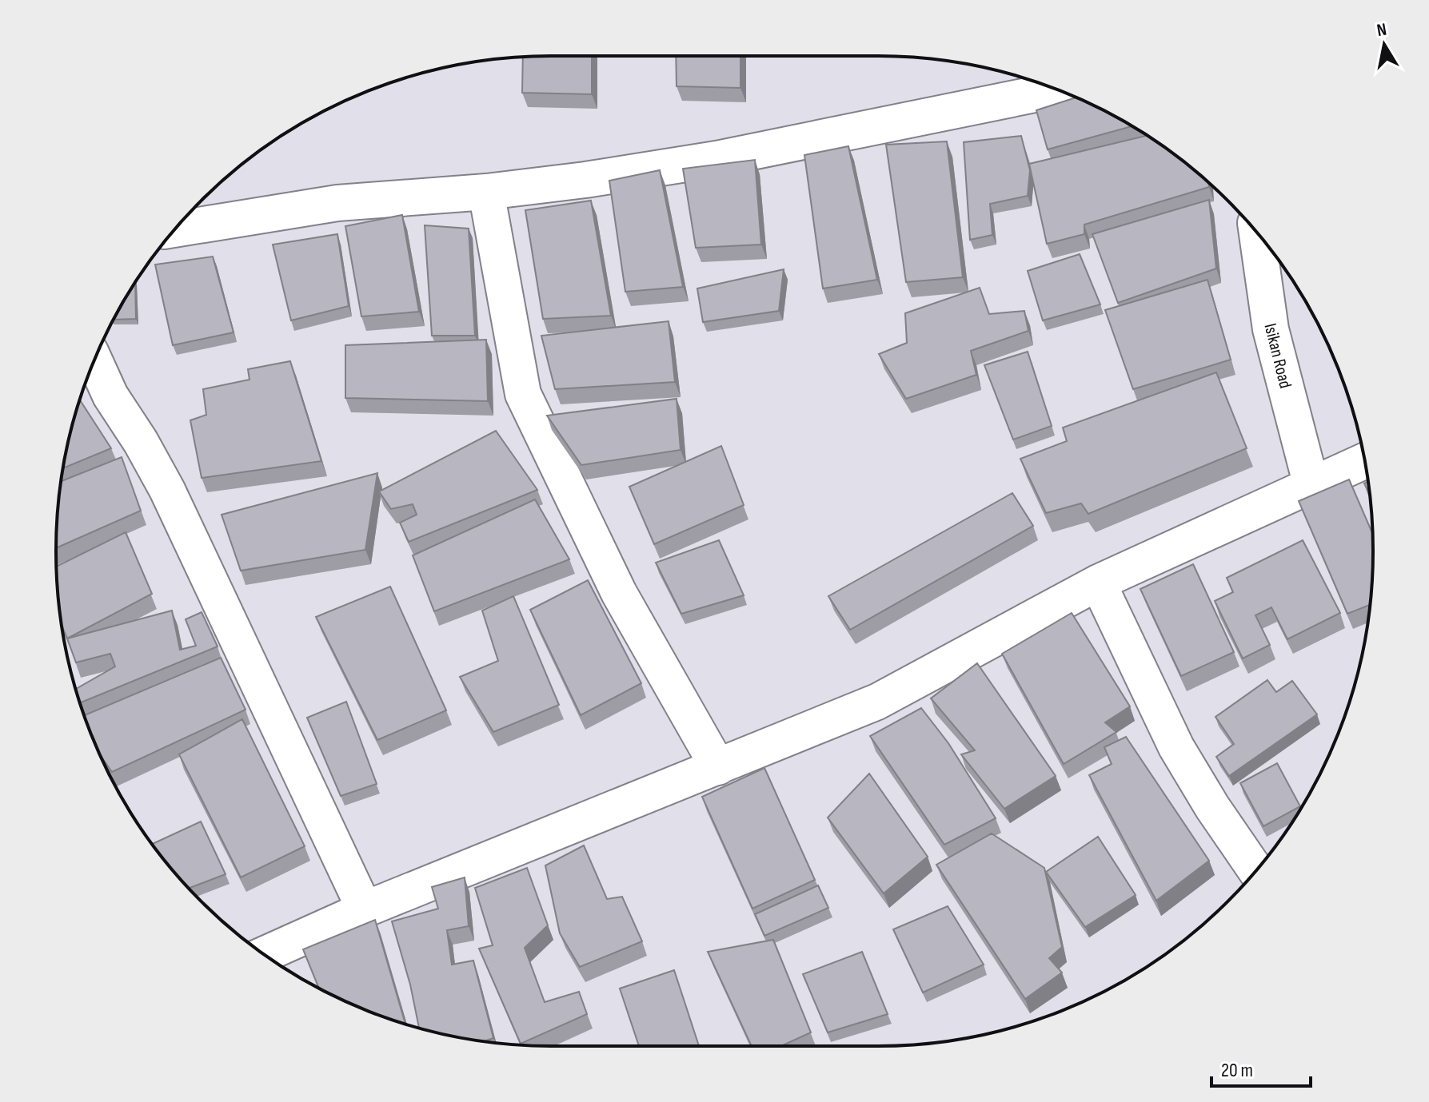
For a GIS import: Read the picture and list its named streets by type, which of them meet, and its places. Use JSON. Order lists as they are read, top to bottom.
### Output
{
  "streets": {
    "street": ["Isikan Road"]
  },
  "scale_bar": "20 m",
  "north": "top"
}
